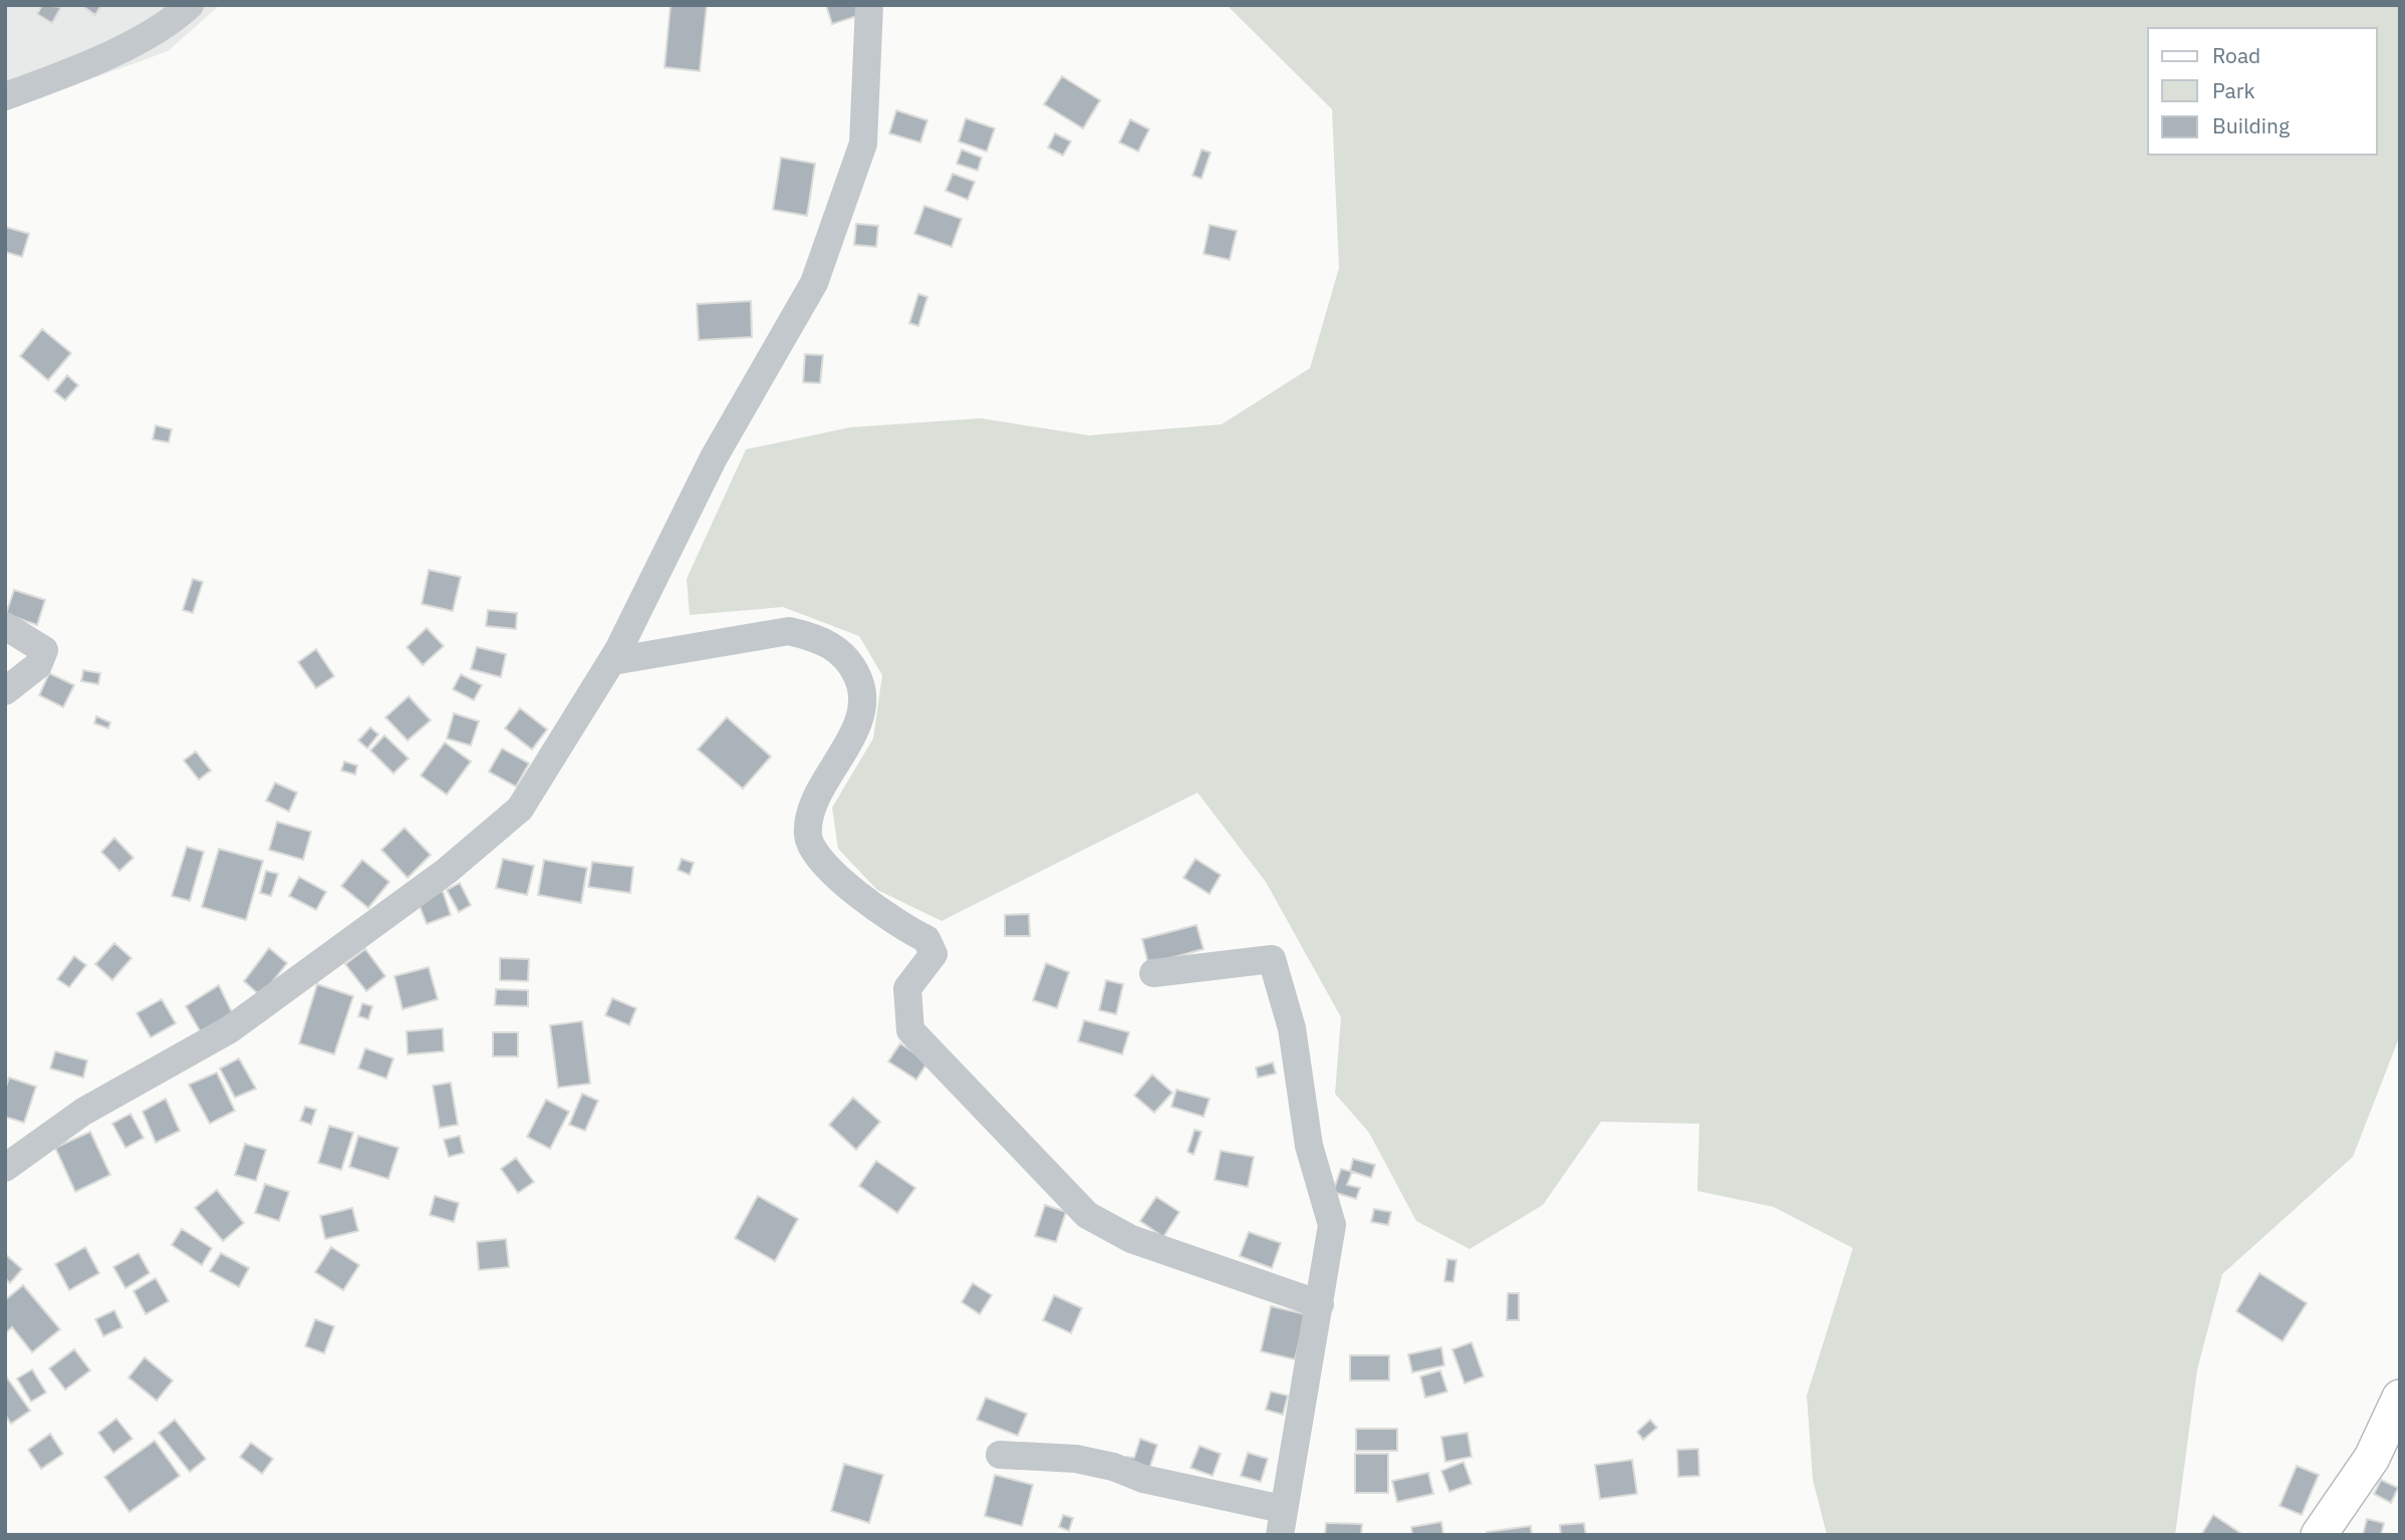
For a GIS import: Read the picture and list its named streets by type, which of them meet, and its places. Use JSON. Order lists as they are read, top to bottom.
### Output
{
  "legend": ["Road", "Park", "Building"]
}
